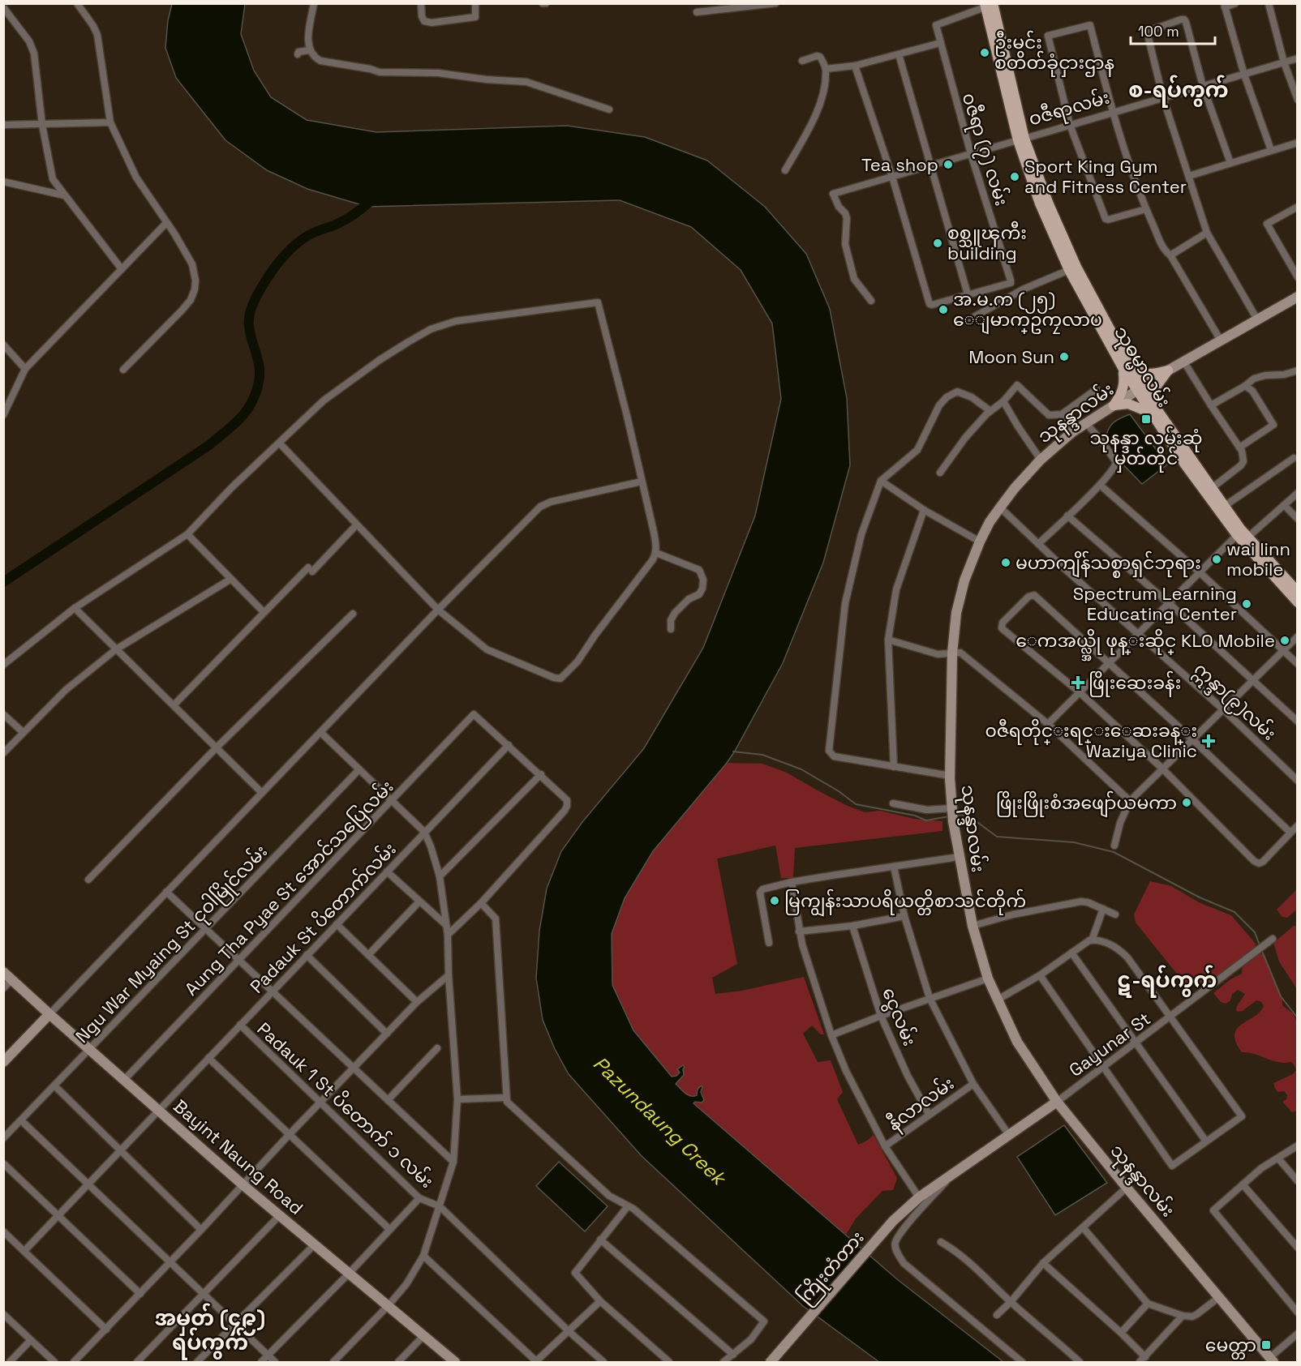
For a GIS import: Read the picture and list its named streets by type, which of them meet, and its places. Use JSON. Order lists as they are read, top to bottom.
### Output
{
  "streets": {
    "main road": [
      "သုဓမ္မာလမ်း",
      "သုနန္ဒာလမ်း",
      "Bayint Naung Road",
      "ကြိုးတံတား"
    ],
    "street": [
      "ဝဇီရာလမ်း",
      "၀ဇီရာ (၇) လမ်း",
      "ဣန္ဒာ(၉)လမ်း",
      "Aung Tha Pyae St အောင်သပြေလမ်း",
      "Padauk St ပိတောက်လမ်း",
      "Ngu War Myaing St ငုဝါမြိုင်လမ်း",
      "ငွေလမ်း",
      "Gayunar St",
      "နီလာလမ်း",
      "Padauk 1 St ပိတောက် ၁ လမ်း"
    ]
  },
  "crossings": [
    ["ဝဇီရာလမ်း", "၀ဇီရာ (၇) လမ်း"],
    ["ဝဇီရာလမ်း", "သုဓမ္မာလမ်း"],
    ["၀ဇီရာ (၇) လမ်း", "သုဓမ္မာလမ်း"],
    ["သုဓမ္မာလမ်း", "သုနန္ဒာလမ်း"],
    ["သုနန္ဒာလမ်း", "ဣန္ဒာ(၉)လမ်း"],
    ["သုနန္ဒာလမ်း", "Gayunar St"],
    ["သုနန္ဒာလမ်း", "ကြိုးတံတား"],
    ["Aung Tha Pyae St အောင်သပြေလမ်း", "Padauk St ပိတောက်လမ်း"],
    ["Aung Tha Pyae St အောင်သပြေလမ်း", "Bayint Naung Road"],
    ["Padauk St ပိတောက်လမ်း", "Padauk 1 St ပိတောက် ၁ လမ်း"],
    ["Padauk St ပိတောက်လမ်း", "Bayint Naung Road"],
    ["Ngu War Myaing St ငုဝါမြိုင်လမ်း", "Bayint Naung Road"],
    ["ငွေလမ်း", "နီလာလမ်း"],
    ["Gayunar St", "ကြိုးတံတား"]
  ],
  "districts": ["စ-ရပ်ကွက်", "ဋ-ရပ်ကွက်", "အမှတ် (၄၉) ရပ်ကွက်"],
  "water": ["Pazundaung Creek"],
  "places": {
    "other": [
      "ဦးမင်း စတိတ်ခုံငှားဌာန",
      "Tea shop",
      "Sport King Gym and Fitness Center",
      "စစ္သူၾကီး building",
      "အ.မ.က (၂၅) ေျမာက္ဥကၠလာပ",
      "Moon Sun",
      "wai linn mobile",
      "မဟာကျိန်သစ္စာရှင်ဘုရား",
      "Spectrum Learning Educating Center",
      "ေကအယ္လ္အို ဖုန္းဆိုင္ KLO Mobile",
      "ဖြိုးဖြိုးစံအဖျော်ယမကာ",
      "မြကျွန်းသာပရိယတ္တိစာသင်တိုက်"
    ],
    "transit": ["သုနန္ဒာ လမ်းဆုံ မှတ်တိုင်", "မေတ္တာ"],
    "health": ["ဖြိုးဆေးခန်း", "၀ဇီရတိုင္းရင္းေဆးခန္း Waziya Clinic"]
  },
  "scale_bar": "100 m"
}
